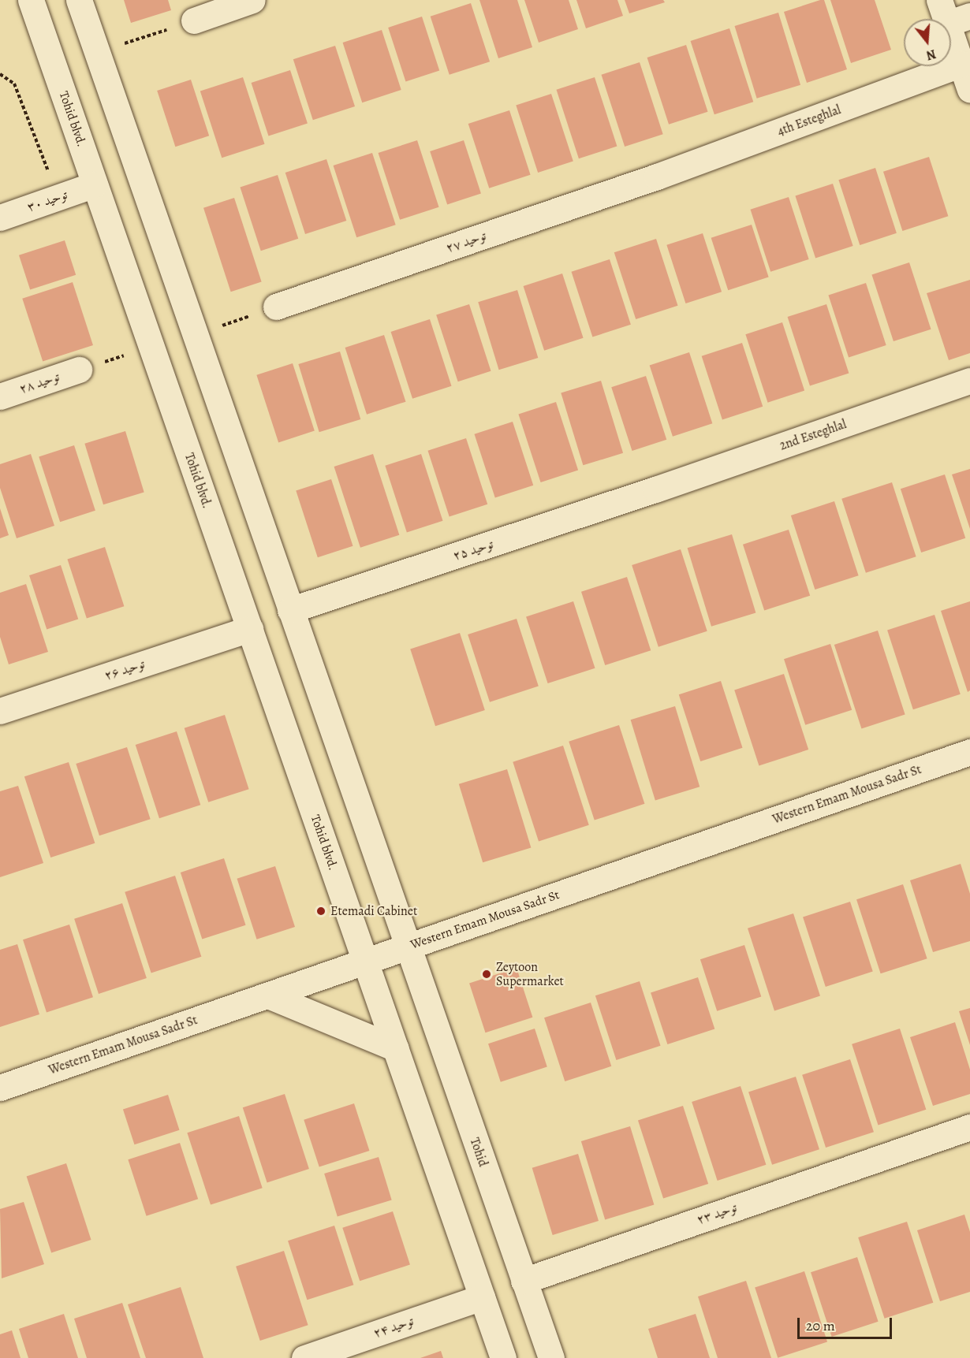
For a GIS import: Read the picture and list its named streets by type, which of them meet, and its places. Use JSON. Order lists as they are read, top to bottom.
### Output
{
  "streets": {
    "street": [
      "Tohid blvd.",
      "4th Esteghlal",
      "توحید ۳۰",
      "توحید ۲۷",
      "توحید ۲۸",
      "2nd Esteghlal",
      "توحید ۲۵",
      "توحید ۲۶",
      "Western Emam Mousa Sadr St",
      "Tohid",
      "توحید ۲۳",
      "توحید ۲۴"
    ]
  },
  "crossings": [
    ["Tohid blvd.", "توحید ۳۰"],
    ["Tohid blvd.", "توحید ۲۶"],
    ["Tohid blvd.", "Western Emam Mousa Sadr St"],
    ["4th Esteghlal", "توحید ۲۷"],
    ["2nd Esteghlal", "توحید ۲۵"],
    ["Western Emam Mousa Sadr St", "Tohid"],
    ["Tohid", "توحید ۲۳"]
  ],
  "places": ["Etemadi Cabinet", "Zeytoon Supermarket"],
  "scale_bar": "20 m",
  "north": "bottom"
}
